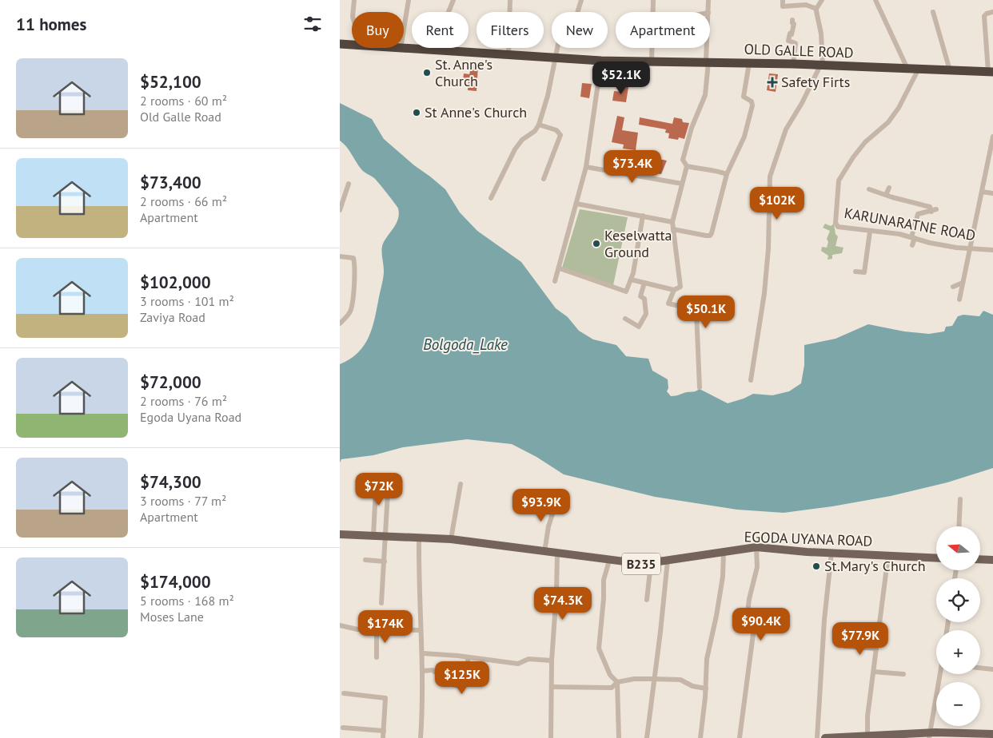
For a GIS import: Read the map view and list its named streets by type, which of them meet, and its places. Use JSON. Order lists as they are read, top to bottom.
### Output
{
  "streets": {
    "highway": ["OLD GALLE ROAD"],
    "main road": ["EGODA UYANA ROAD", "B235"],
    "street": ["KARUNARATNE ROAD"]
  },
  "crossings": [
    ["OLD GALLE ROAD", "KARUNARATNE ROAD"]
  ],
  "water": ["Bolgoda_Lake"],
  "places": {
    "other": [
      "St. Anne's Church",
      "St Anne's Church",
      "Keselwatta Ground",
      "St.Mary's Church"
    ],
    "health": ["Safety Firts"]
  },
  "north": "left",
  "page": {
    "heading": "11 homes",
    "chip": [
      "Buy",
      "Rent",
      "Filters",
      "New",
      "Apartment"
    ],
    "list": [
      {
        "name": "$52,100",
        "note": "2 rooms · 60 m² · Old Galle Road"
      },
      {
        "name": "$73,400",
        "note": "2 rooms · 66 m² · Apartment"
      },
      {
        "name": "$102,000",
        "note": "3 rooms · 101 m² · Zaviya Road"
      },
      {
        "name": "$72,000",
        "note": "2 rooms · 76 m² · Egoda Uyana Road"
      },
      {
        "name": "$74,300",
        "note": "3 rooms · 77 m² · Apartment"
      },
      {
        "name": "$174,000",
        "note": "5 rooms · 168 m² · Moses Lane"
      }
    ],
    "price": [
      "$52.1K",
      "$73.4K",
      "$102K",
      "$50.1K",
      "$72K",
      "$93.9K",
      "$74.3K",
      "$90.4K",
      "$174K",
      "$77.9K",
      "$125K"
    ],
    "map_buttons": ["+", "−"]
  }
}
